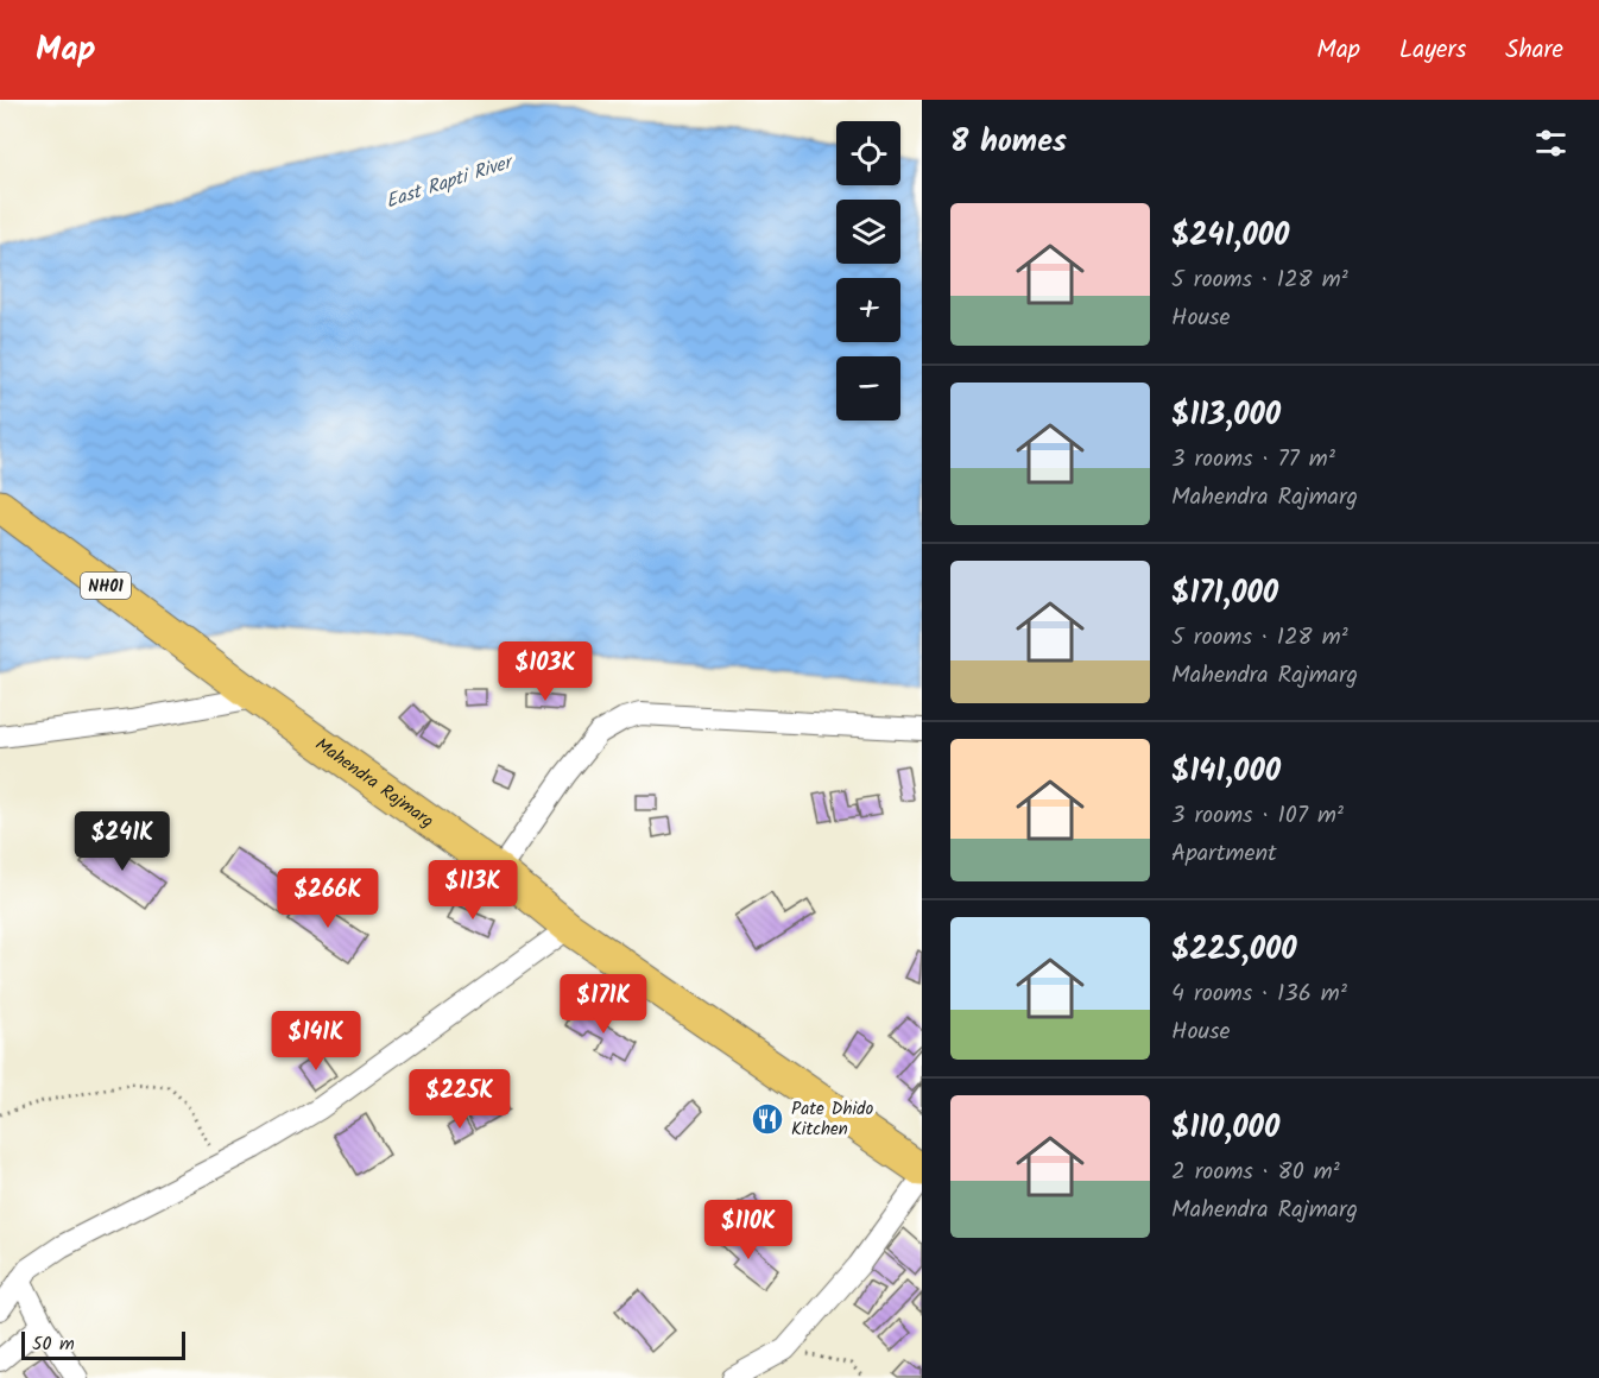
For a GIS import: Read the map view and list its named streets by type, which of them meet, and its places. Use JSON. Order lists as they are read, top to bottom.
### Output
{
  "streets": {
    "highway": ["NH01", "Mahendra Rajmarg"]
  },
  "water": ["East Rapti River"],
  "places": {
    "restaurant": ["Pate Dhido Kitchen"]
  },
  "scale_bar": "50 m",
  "page": {
    "header": "Map",
    "nav": ["Map", "Layers", "Share"],
    "heading": "8 homes",
    "map_buttons": ["+", "−"],
    "list": [
      {
        "name": "$241,000",
        "note": "5 rooms · 128 m² · House"
      },
      {
        "name": "$113,000",
        "note": "3 rooms · 77 m² · Mahendra Rajmarg"
      },
      {
        "name": "$171,000",
        "note": "5 rooms · 128 m² · Mahendra Rajmarg"
      },
      {
        "name": "$141,000",
        "note": "3 rooms · 107 m² · Apartment"
      },
      {
        "name": "$225,000",
        "note": "4 rooms · 136 m² · House"
      },
      {
        "name": "$110,000",
        "note": "2 rooms · 80 m² · Mahendra Rajmarg"
      }
    ],
    "price": [
      "$103K",
      "$241K",
      "$113K",
      "$266K",
      "$171K",
      "$141K",
      "$225K",
      "$110K"
    ],
    "scale": "50 m"
  }
}
